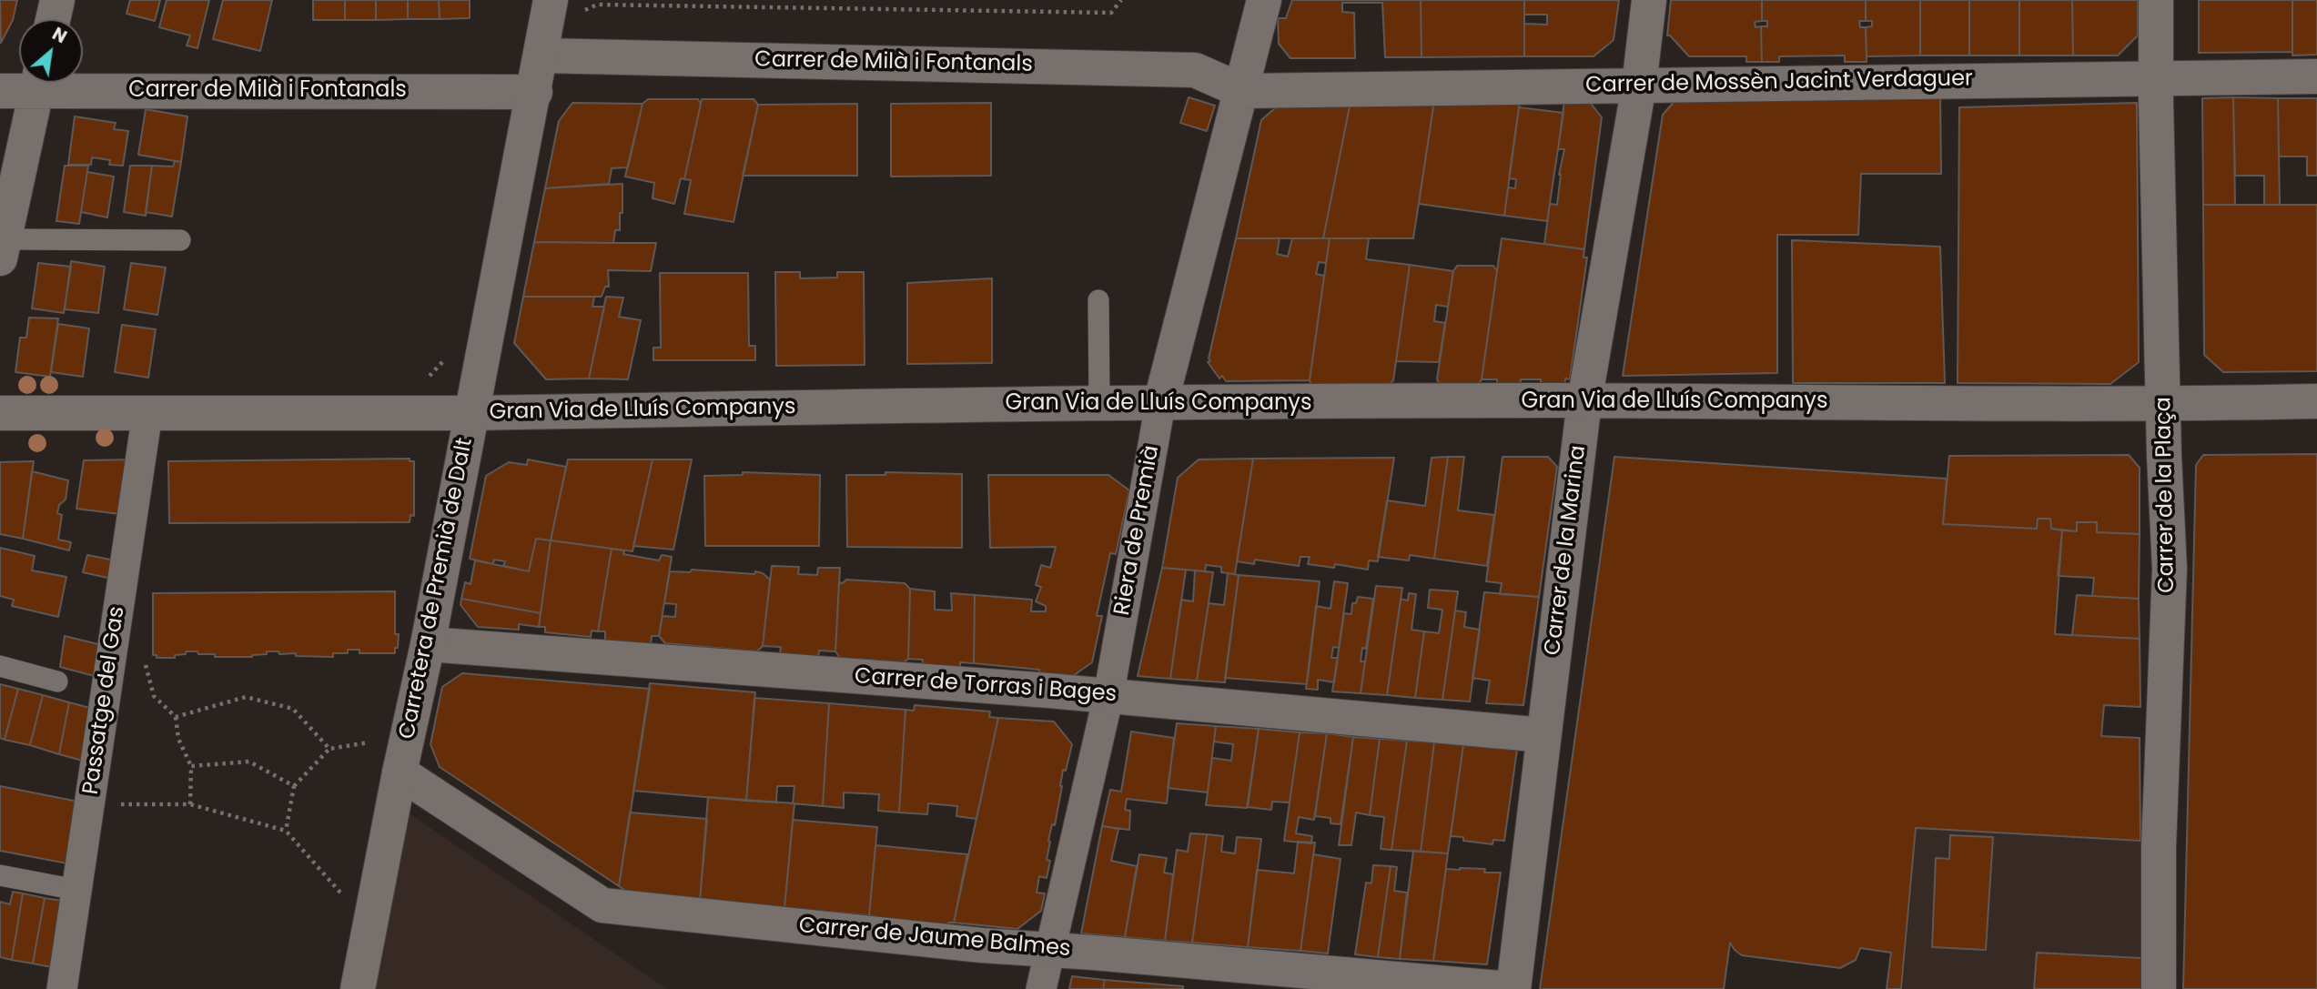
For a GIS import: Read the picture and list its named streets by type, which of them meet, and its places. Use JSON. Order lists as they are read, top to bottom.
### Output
{
  "streets": {
    "street": [
      "Carrer de Milà i Fontanals",
      "Carrer de Mossèn Jacint Verdaguer",
      "Gran Via de Lluís Companys",
      "Carrer de la Plaça",
      "Riera de Premià",
      "Carrer de la Marina",
      "Carretera de Premià de Dalt",
      "Carrer de Torras i Bages",
      "Passatge del Gas",
      "Carrer de Jaume Balmes"
    ]
  },
  "crossings": [
    ["Carrer de Milà i Fontanals", "Carrer de Mossèn Jacint Verdaguer"],
    ["Carrer de Milà i Fontanals", "Riera de Premià"],
    ["Carrer de Milà i Fontanals", "Carretera de Premià de Dalt"],
    ["Carrer de Mossèn Jacint Verdaguer", "Carrer de la Plaça"],
    ["Carrer de Mossèn Jacint Verdaguer", "Riera de Premià"],
    ["Carrer de Mossèn Jacint Verdaguer", "Carrer de la Marina"],
    ["Gran Via de Lluís Companys", "Carrer de la Plaça"],
    ["Gran Via de Lluís Companys", "Riera de Premià"],
    ["Gran Via de Lluís Companys", "Carrer de la Marina"],
    ["Gran Via de Lluís Companys", "Carretera de Premià de Dalt"],
    ["Gran Via de Lluís Companys", "Passatge del Gas"],
    ["Riera de Premià", "Carrer de Torras i Bages"],
    ["Riera de Premià", "Carrer de Jaume Balmes"],
    ["Carrer de la Marina", "Carrer de Torras i Bages"],
    ["Carrer de la Marina", "Carrer de Jaume Balmes"],
    ["Carretera de Premià de Dalt", "Carrer de Torras i Bages"],
    ["Carretera de Premià de Dalt", "Carrer de Jaume Balmes"]
  ],
  "north": "top right"
}
